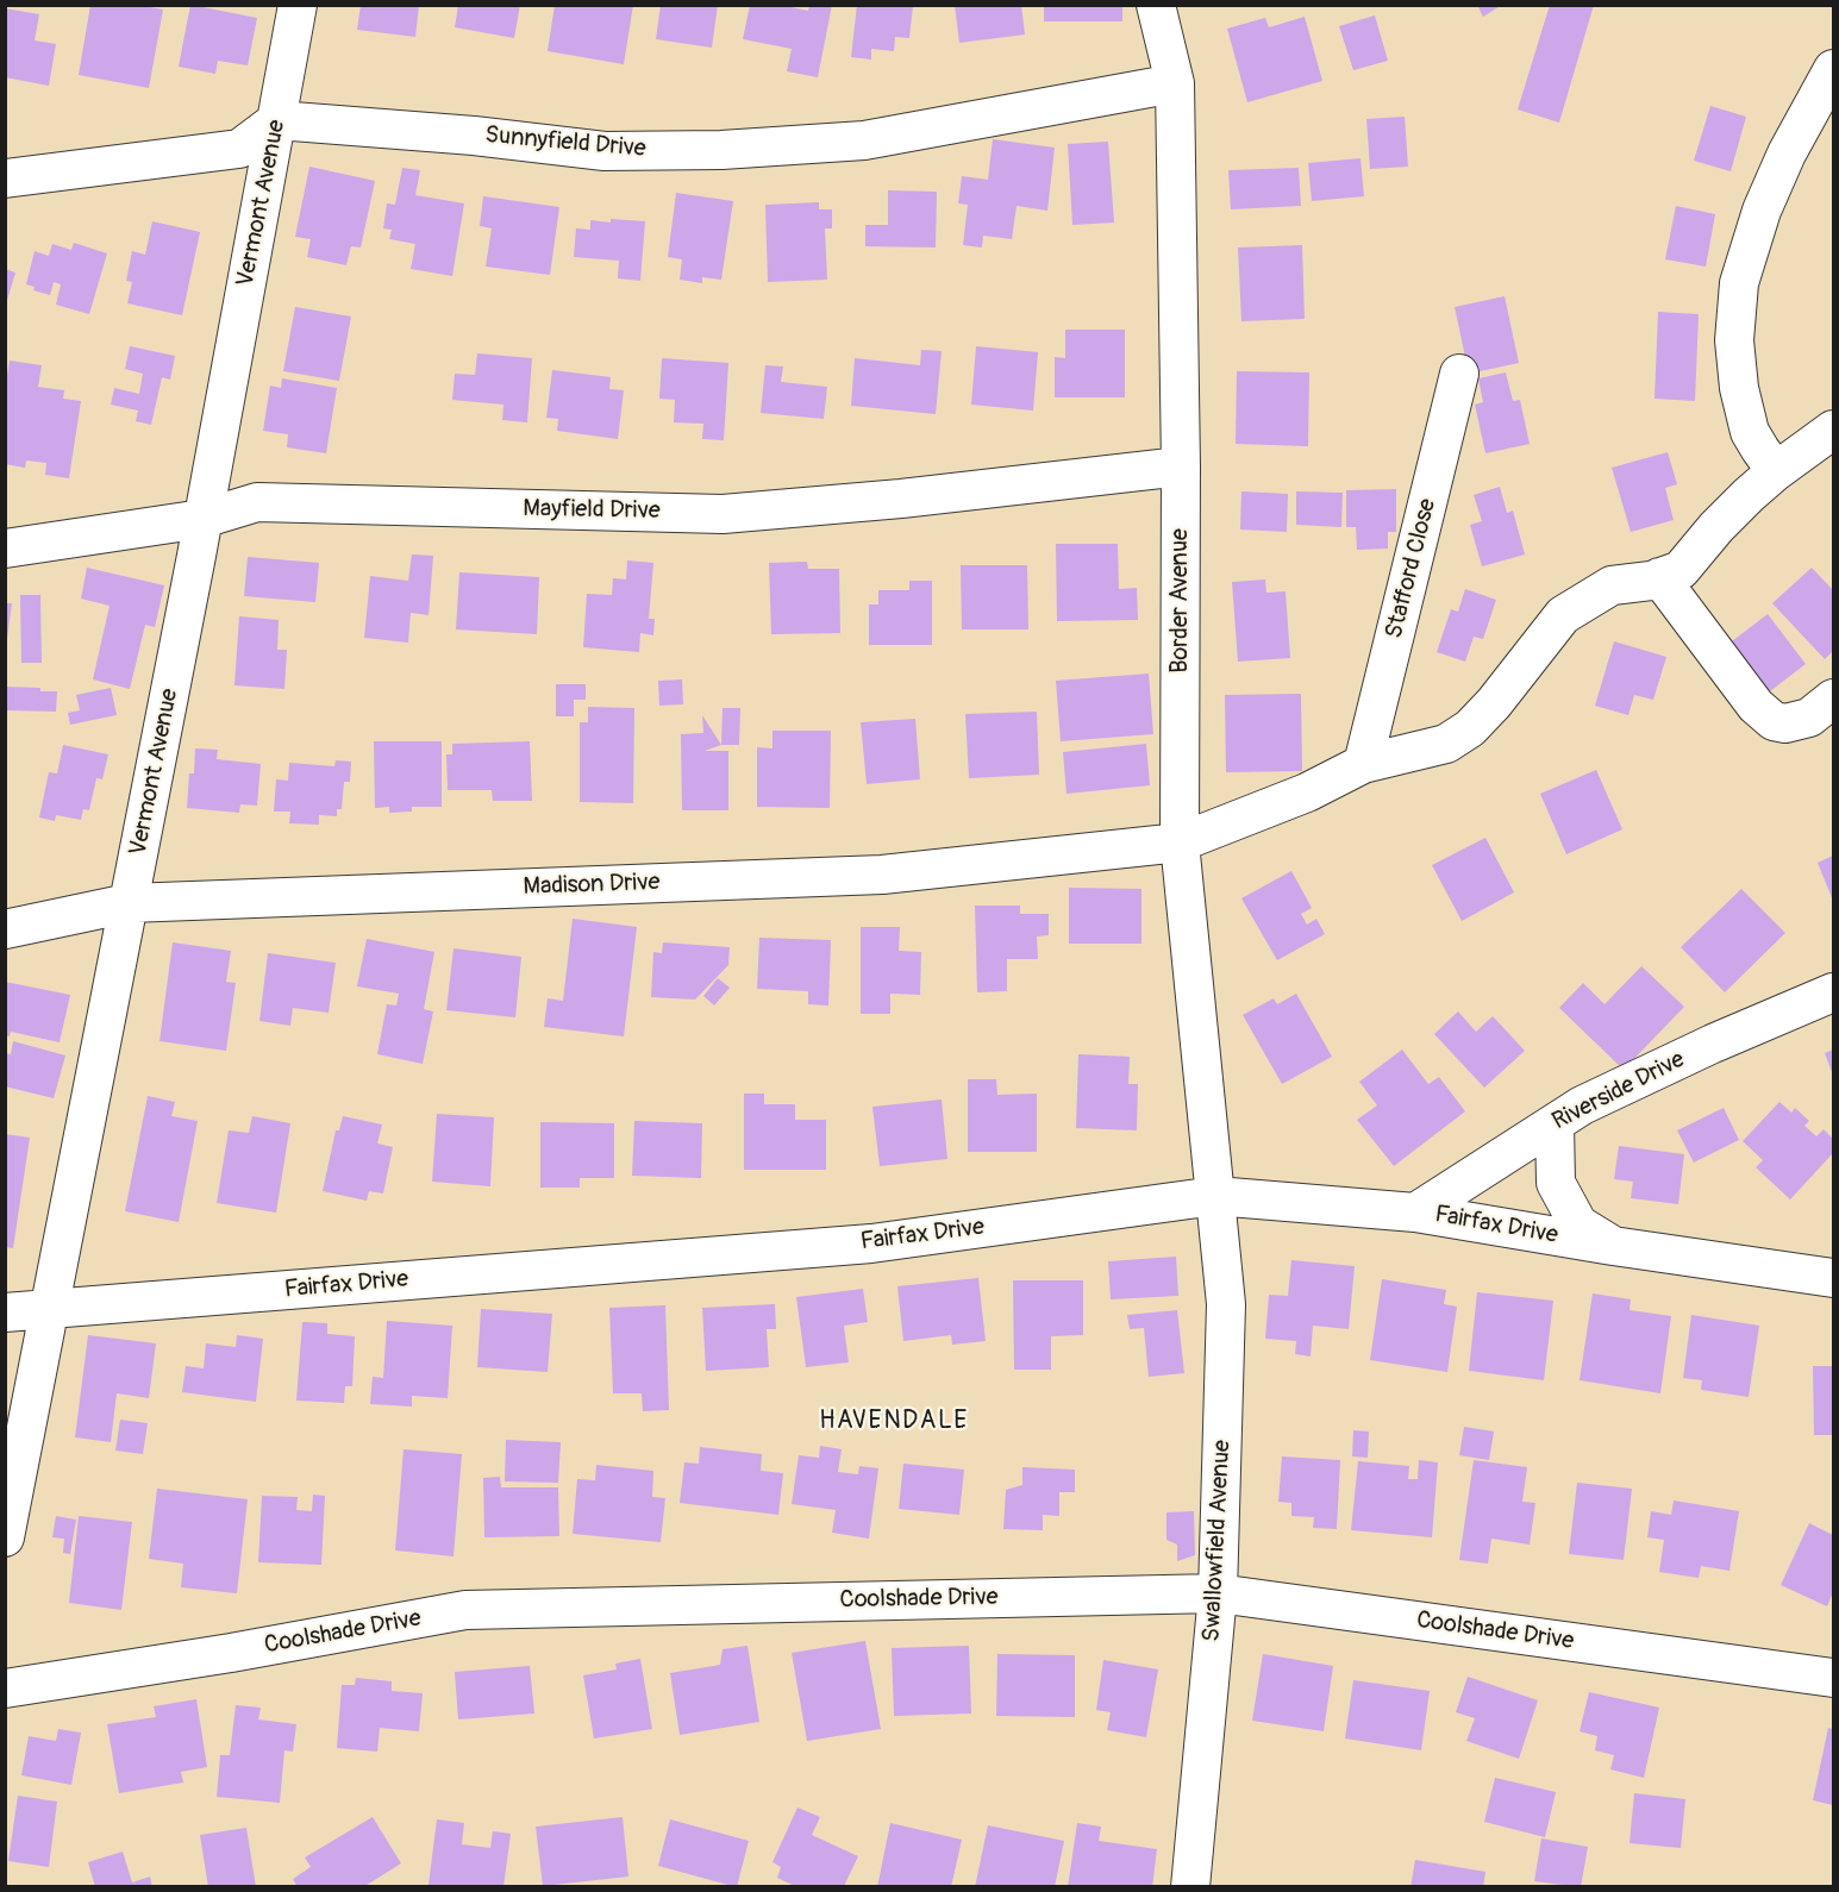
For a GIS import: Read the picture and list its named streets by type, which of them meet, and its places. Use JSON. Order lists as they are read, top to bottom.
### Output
{
  "streets": {
    "street": [
      "Sunnyfield Drive",
      "Vermont Avenue",
      "Mayfield Drive",
      "Stafford Close",
      "Border Avenue",
      "Madison Drive",
      "Riverside Drive",
      "Fairfax Drive",
      "Swallowfield Avenue",
      "Coolshade Drive"
    ]
  },
  "crossings": [
    ["Sunnyfield Drive", "Vermont Avenue"],
    ["Sunnyfield Drive", "Border Avenue"],
    ["Vermont Avenue", "Mayfield Drive"],
    ["Vermont Avenue", "Madison Drive"],
    ["Vermont Avenue", "Fairfax Drive"],
    ["Mayfield Drive", "Border Avenue"],
    ["Stafford Close", "Madison Drive"],
    ["Border Avenue", "Madison Drive"],
    ["Border Avenue", "Fairfax Drive"],
    ["Border Avenue", "Swallowfield Avenue"],
    ["Riverside Drive", "Fairfax Drive"],
    ["Fairfax Drive", "Swallowfield Avenue"],
    ["Swallowfield Avenue", "Coolshade Drive"]
  ],
  "districts": ["HAVENDALE"]
}
